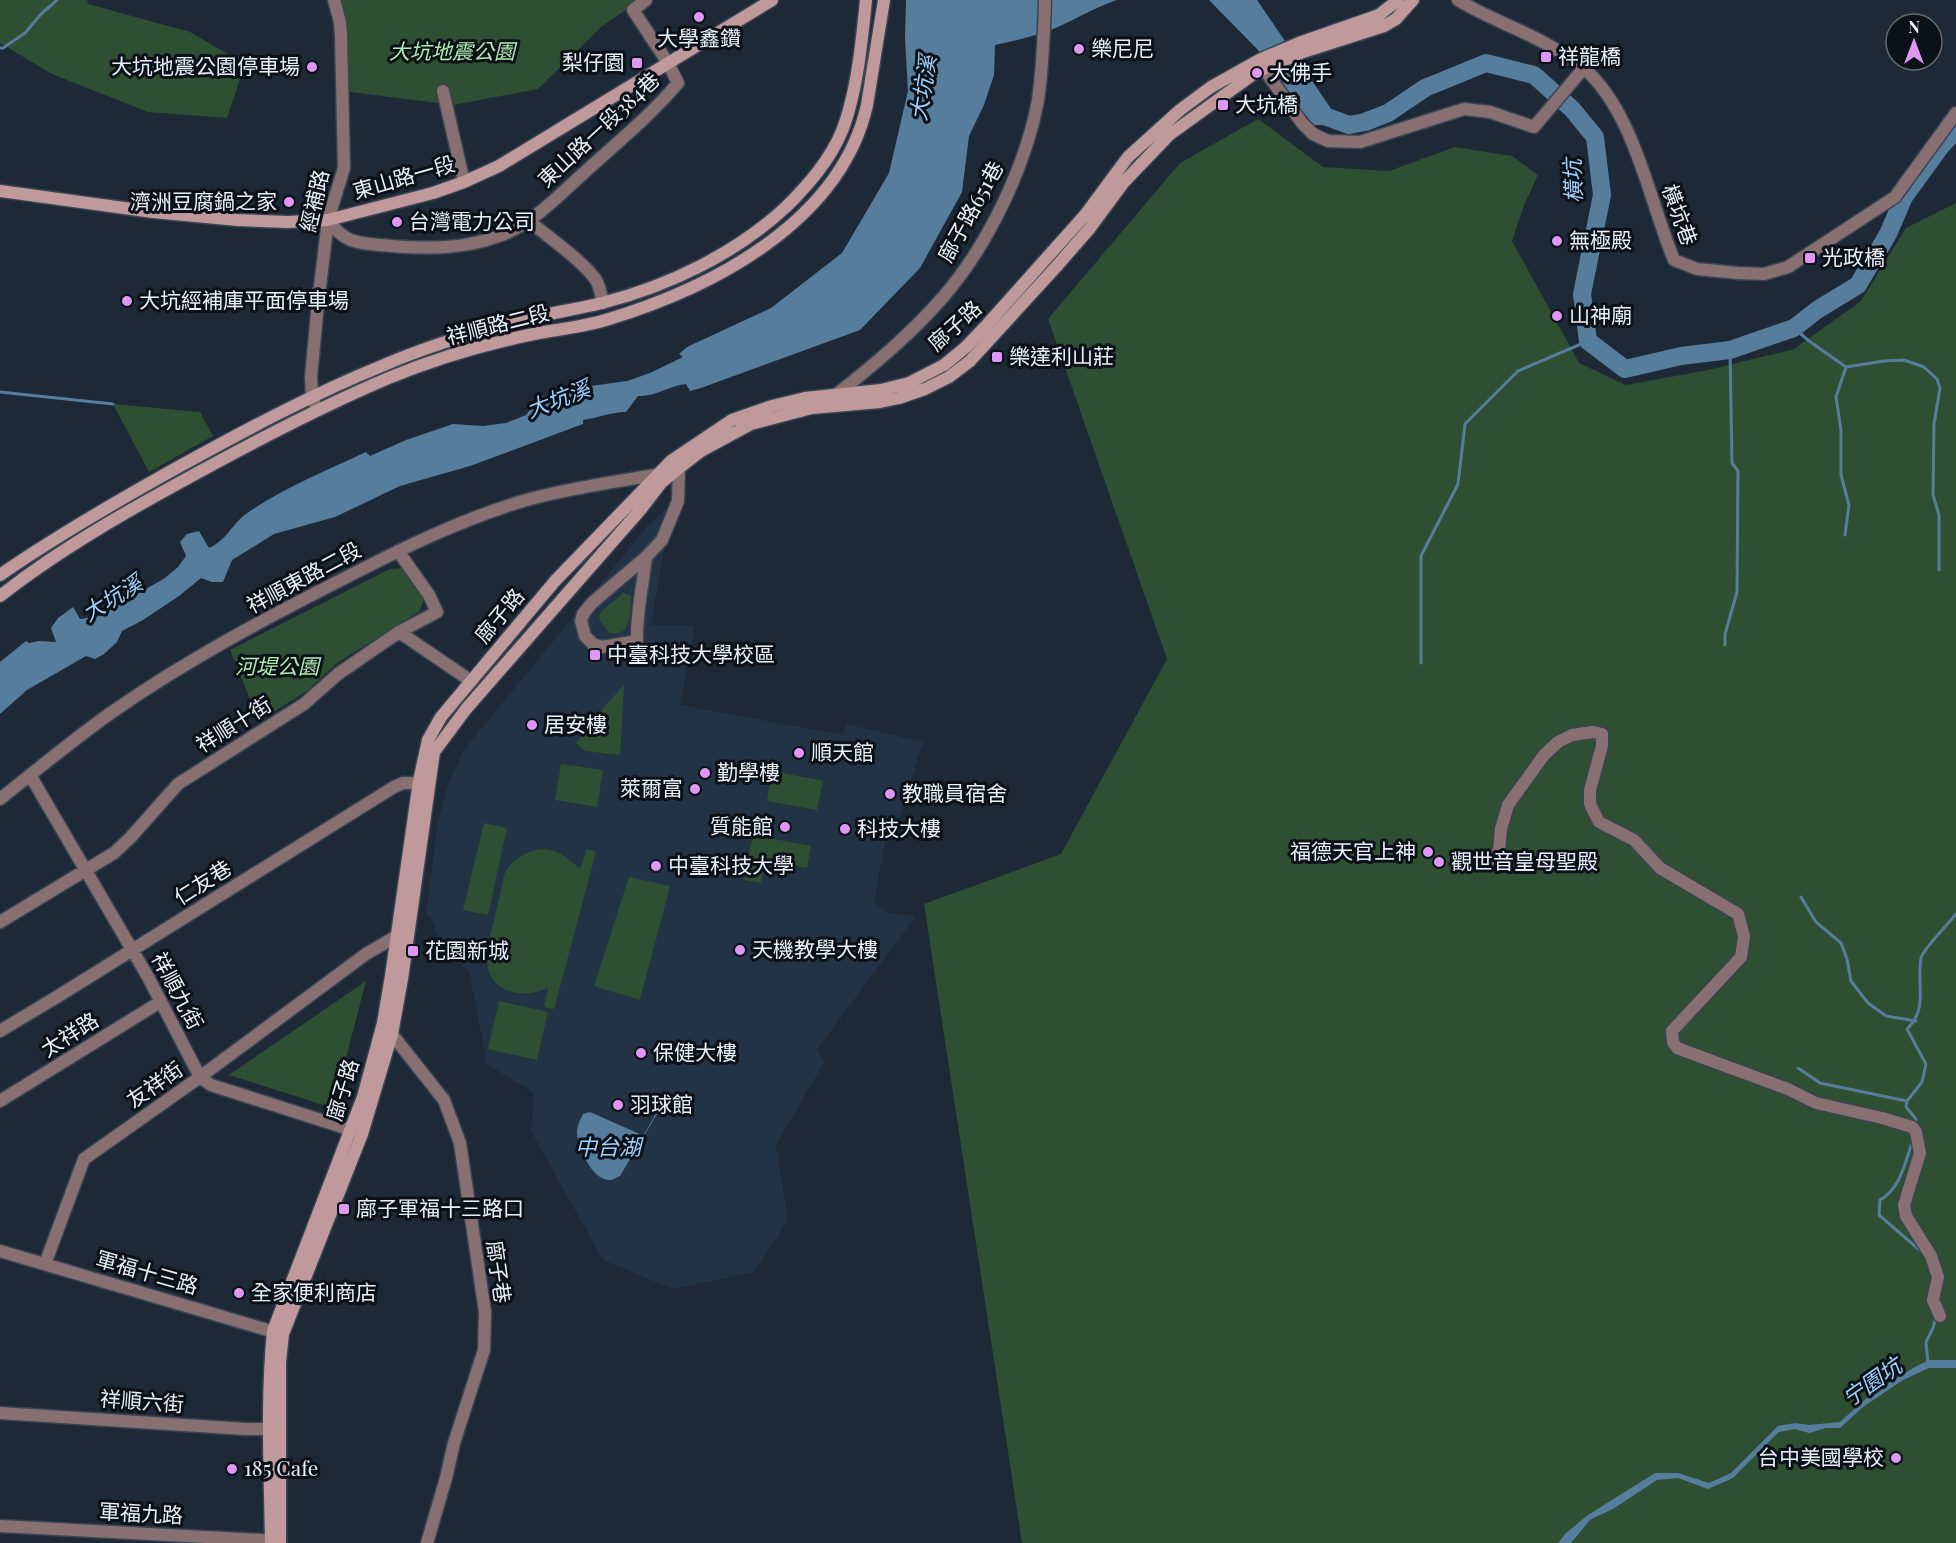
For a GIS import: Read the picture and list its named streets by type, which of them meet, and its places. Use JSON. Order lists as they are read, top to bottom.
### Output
{
  "streets": {
    "main road": ["東山路一段", "祥順路二段", "廍子路"],
    "street": [
      "東山路一段384巷",
      "經補路",
      "廍子路651巷",
      "橫坑巷",
      "祥順東路二段",
      "祥順十街",
      "仁友巷",
      "祥順九街",
      "太祥路",
      "友祥街",
      "廍子巷",
      "軍福十三路",
      "祥順六街",
      "軍福九路"
    ]
  },
  "crossings": [
    ["東山路一段384巷", "東山路一段"],
    ["東山路一段384巷", "經補路"],
    ["東山路一段", "經補路"],
    ["經補路", "祥順路二段"],
    ["廍子路651巷", "廍子路"],
    ["廍子路", "祥順東路二段"],
    ["廍子路", "仁友巷"],
    ["廍子路", "友祥街"],
    ["廍子路", "廍子巷"],
    ["廍子路", "軍福十三路"],
    ["廍子路", "祥順六街"],
    ["廍子路", "軍福九路"],
    ["祥順東路二段", "祥順十街"],
    ["祥順東路二段", "祥順九街"],
    ["祥順十街", "祥順九街"],
    ["仁友巷", "祥順九街"],
    ["祥順九街", "太祥路"],
    ["祥順九街", "友祥街"],
    ["友祥街", "軍福十三路"]
  ],
  "water": [
    "大坑溪",
    "橫坑",
    "中台湖",
    "宁園坑"
  ],
  "parks": ["大坑地震公園", "河堤公園"],
  "places": {
    "other": [
      "大學鑫鑽",
      "樂尼尼",
      "大坑地震公園停車場",
      "大佛手",
      "濟洲豆腐鍋之家",
      "台灣電力公司",
      "無極殿",
      "大坑經補庫平面停車場",
      "山神廟",
      "居安樓",
      "順天館",
      "勤學樓",
      "萊爾富",
      "教職員宿舍",
      "質能館",
      "科技大樓",
      "福德天官上神",
      "觀世音皇母聖殿",
      "中臺科技大學",
      "天機教學大樓",
      "保健大樓",
      "羽球館",
      "全家便利商店",
      "台中美國學校",
      "185 Cafe"
    ],
    "transit": [
      "祥龍橋",
      "梨仔園",
      "大坑橋",
      "光政橋",
      "樂達利山莊",
      "中臺科技大學校區",
      "花園新城",
      "廍子軍福十三路口"
    ]
  },
  "north": "top"
}
